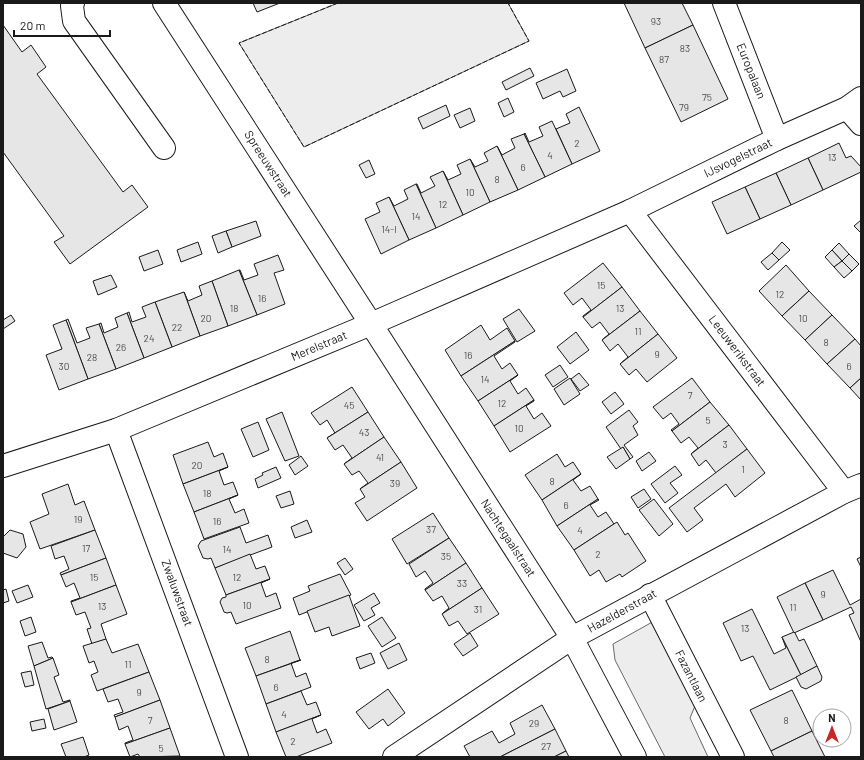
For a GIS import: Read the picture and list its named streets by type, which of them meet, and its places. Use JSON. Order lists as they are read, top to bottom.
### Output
{
  "streets": {
    "street": [
      "Europalaan",
      "IJsvogelstraat",
      "Spreeuwstraat",
      "Merelstraat",
      "Leeuwerikstraat",
      "Nachtegaalstraat",
      "Zwaluwstraat",
      "Hazelderstraat",
      "Fazantlaan"
    ]
  },
  "crossings": [
    ["Europalaan", "IJsvogelstraat"],
    ["IJsvogelstraat", "Merelstraat"],
    ["IJsvogelstraat", "Leeuwerikstraat"],
    ["Spreeuwstraat", "Merelstraat"],
    ["Spreeuwstraat", "Nachtegaalstraat"],
    ["Merelstraat", "Leeuwerikstraat"],
    ["Merelstraat", "Nachtegaalstraat"],
    ["Merelstraat", "Zwaluwstraat"],
    ["Leeuwerikstraat", "Hazelderstraat"],
    ["Nachtegaalstraat", "Hazelderstraat"],
    ["Hazelderstraat", "Fazantlaan"]
  ],
  "house_numbers": [
    "93",
    "83",
    "87",
    "75",
    "79",
    "2",
    "4",
    "13",
    "6",
    "8",
    "10",
    "12",
    "14",
    "14-I",
    "15",
    "12",
    "16",
    "18",
    "13",
    "20",
    "10",
    "22",
    "11",
    "24",
    "8",
    "26",
    "9",
    "16",
    "28",
    "30",
    "6",
    "14",
    "7",
    "12",
    "45",
    "5",
    "10",
    "43",
    "3",
    "41",
    "20",
    "1",
    "8",
    "39",
    "18",
    "6",
    "19",
    "16",
    "37",
    "4",
    "17",
    "14",
    "2",
    "35",
    "15",
    "12",
    "33",
    "9",
    "10",
    "13",
    "11",
    "31",
    "13",
    "8",
    "11",
    "6",
    "9",
    "4",
    "7",
    "8",
    "29",
    "2",
    "27",
    "5"
  ],
  "scale_bar": "20 m",
  "north": "top"
}
